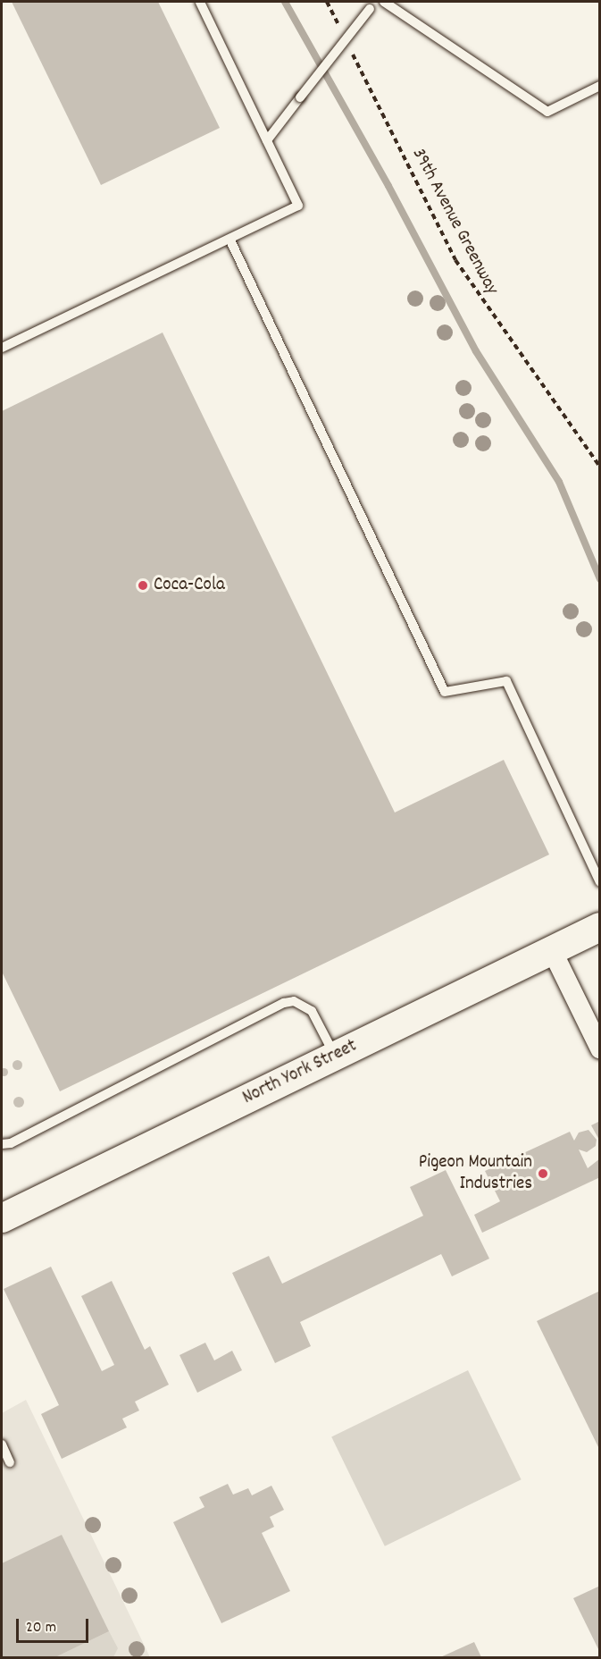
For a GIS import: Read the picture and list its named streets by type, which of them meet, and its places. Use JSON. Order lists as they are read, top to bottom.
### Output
{
  "streets": {
    "main road": ["North York Street"],
    "path": ["39th Avenue Greenway"]
  },
  "places": ["Coca-Cola", "Pigeon Mountain Industries"],
  "scale_bar": "20 m"
}
